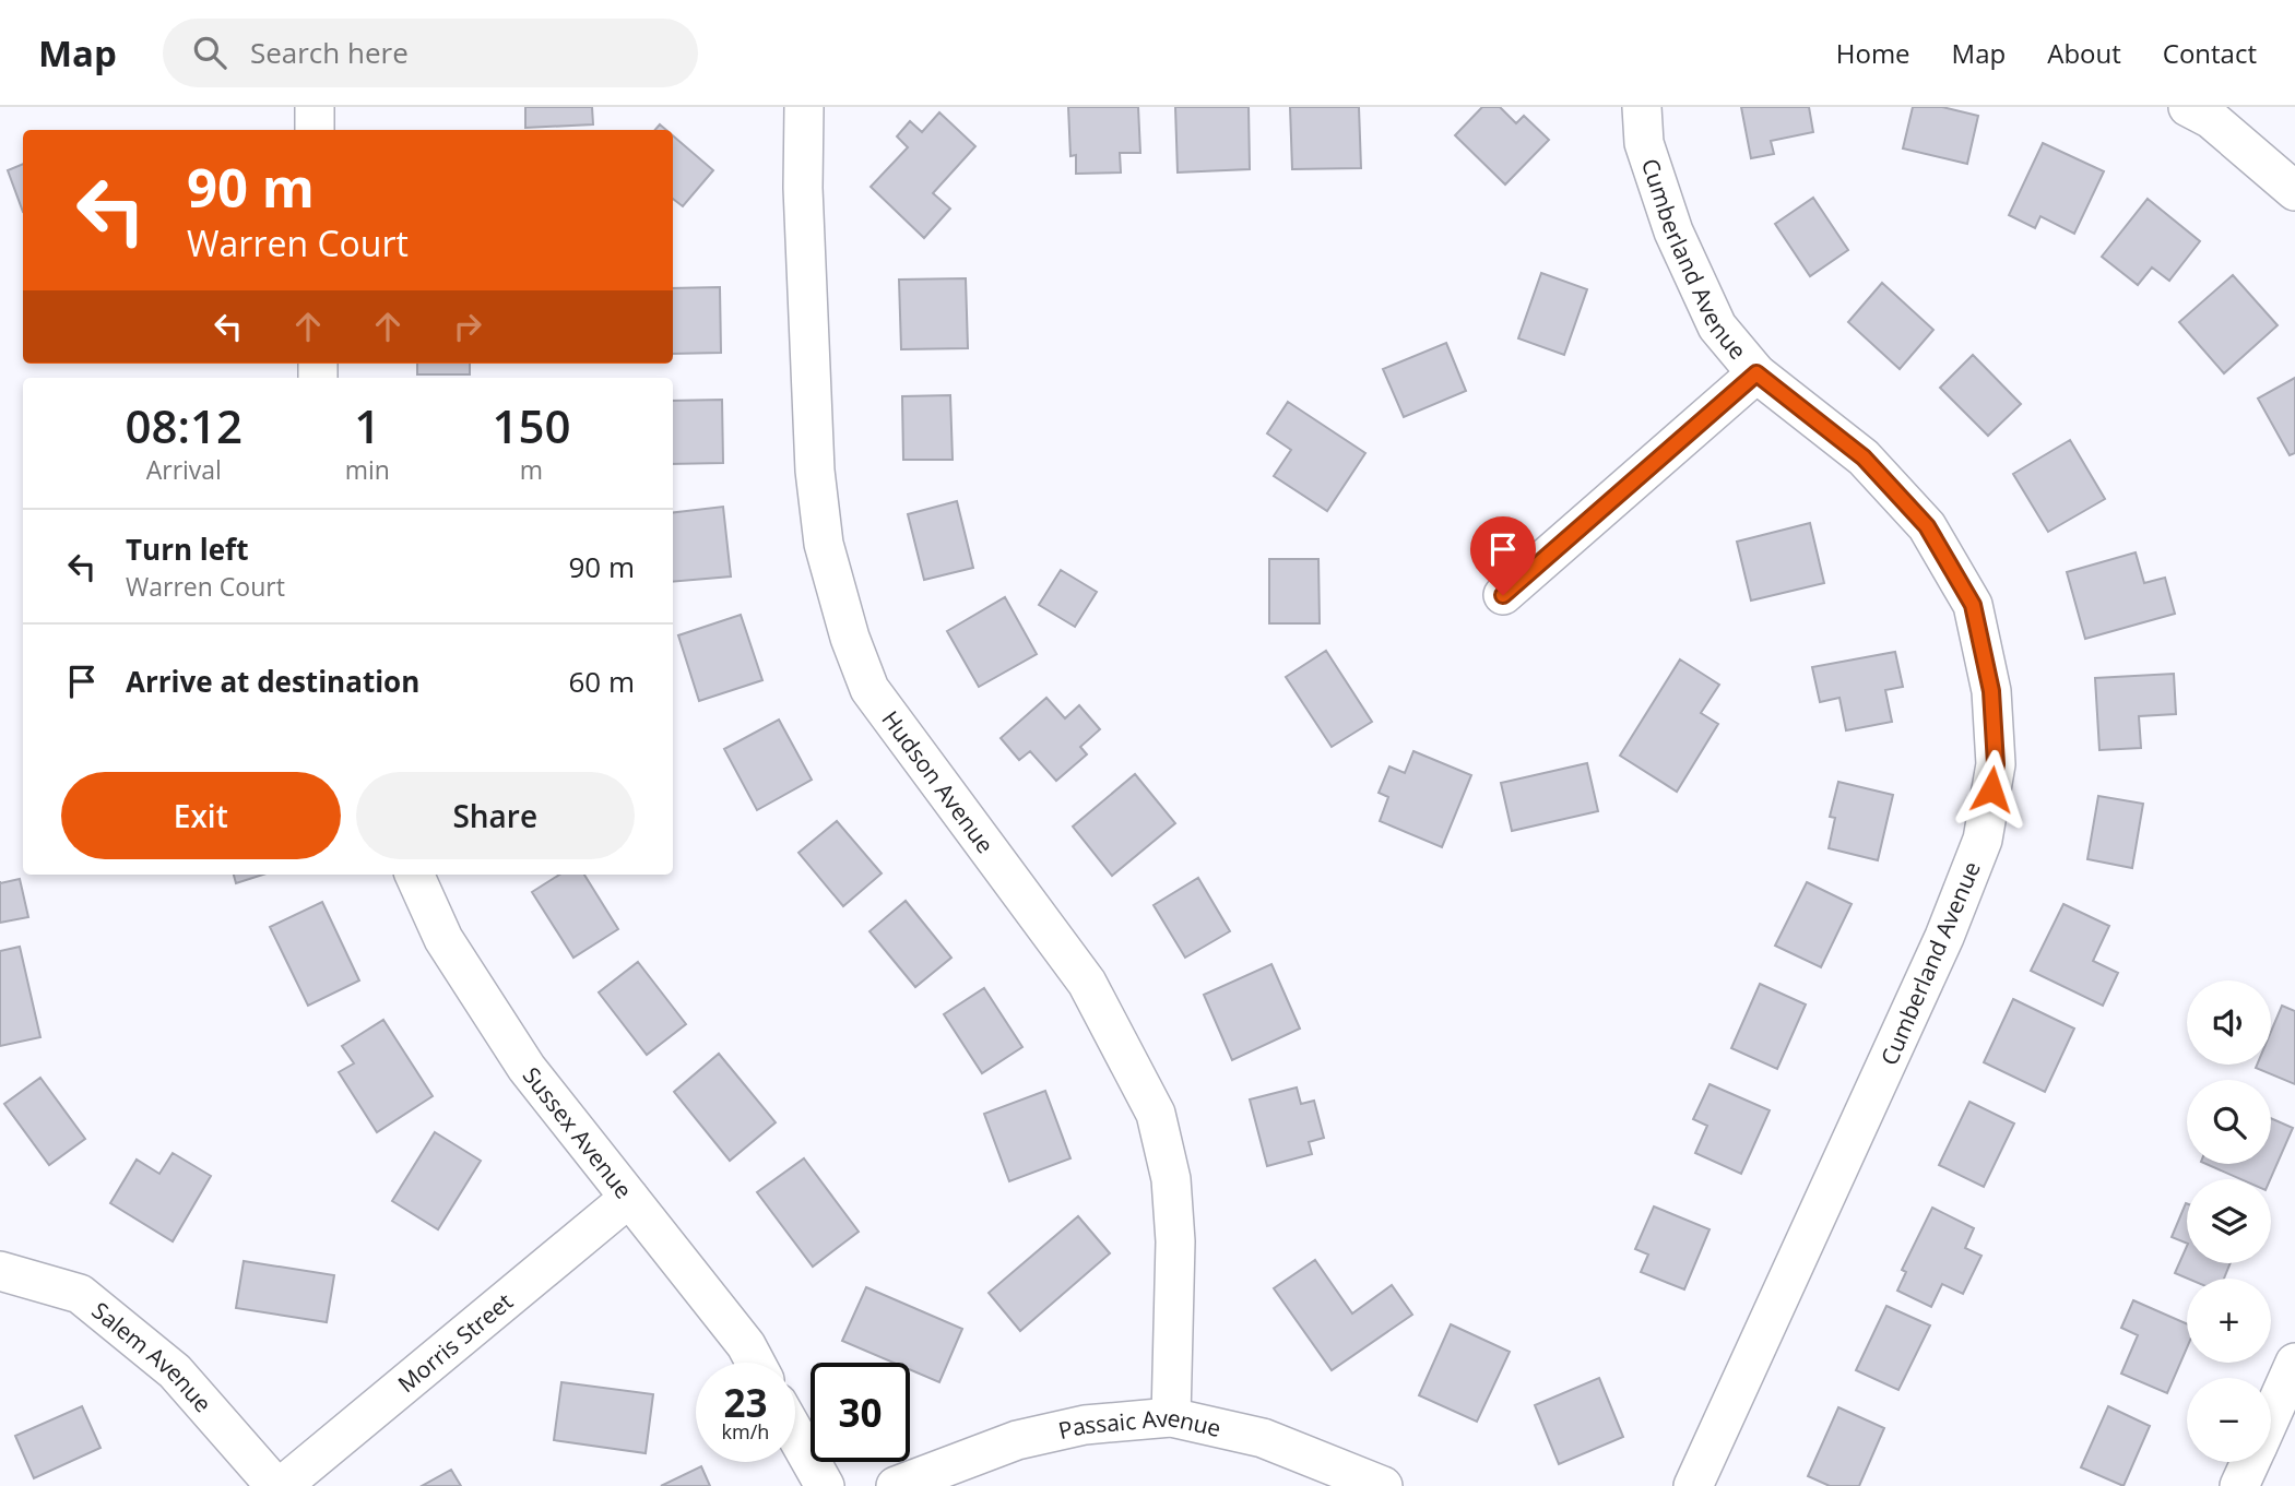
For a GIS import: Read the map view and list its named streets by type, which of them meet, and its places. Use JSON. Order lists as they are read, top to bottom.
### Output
{
  "streets": {
    "street": [
      "Cumberland Avenue",
      "Hudson Avenue",
      "Sussex Avenue",
      "Morris Street",
      "Salem Avenue",
      "Passaic Avenue"
    ]
  },
  "crossings": [
    ["Hudson Avenue", "Passaic Avenue"],
    ["Sussex Avenue", "Morris Street"]
  ],
  "page": {
    "header": "Map",
    "search": "Search here",
    "nav": [
      "Home",
      "Map",
      "About",
      "Contact"
    ],
    "turn": ["90 m", "Warren Court"],
    "eta": [
      "08:12",
      "Arrival",
      "1",
      "min",
      "150",
      "m"
    ],
    "list": [
      {
        "name": "Turn left",
        "note": "Warren Court",
        "value": "90 m"
      },
      {
        "name": "Arrive at destination",
        "value": "60 m"
      }
    ],
    "buttons": ["Exit", "Share"],
    "map_buttons": ["+", "−"],
    "speed": "23 km/h",
    "limit": "30"
  }
}
